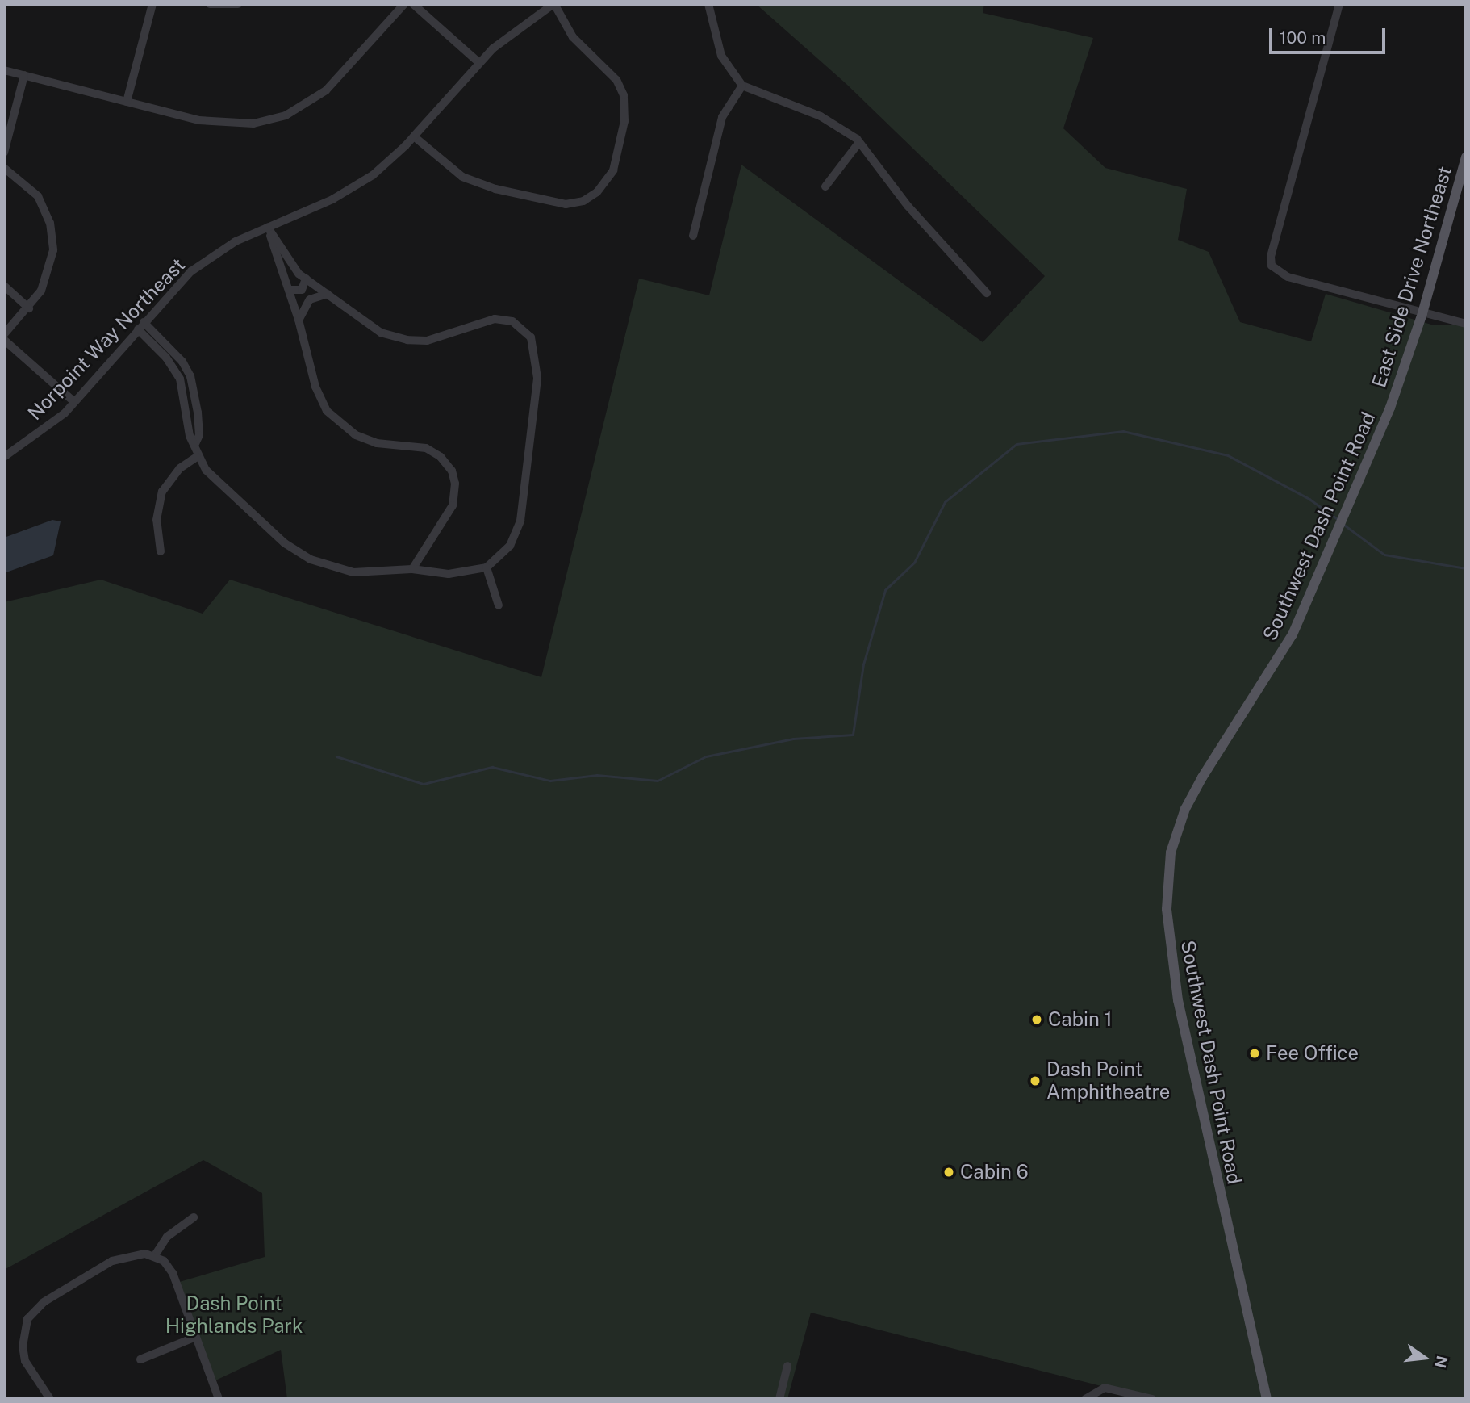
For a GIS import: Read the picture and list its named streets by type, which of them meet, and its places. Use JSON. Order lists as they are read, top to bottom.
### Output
{
  "streets": {
    "main road": ["East Side Drive Northeast", "Southwest Dash Point Road"],
    "street": ["Norpoint Way Northeast"]
  },
  "crossings": [
    ["East Side Drive Northeast", "Southwest Dash Point Road"]
  ],
  "parks": ["Dash Point Highlands Park"],
  "places": [
    "Cabin 1",
    "Fee Office",
    "Dash Point Amphitheatre",
    "Cabin 6"
  ],
  "scale_bar": "100 m",
  "north": "right"
}
